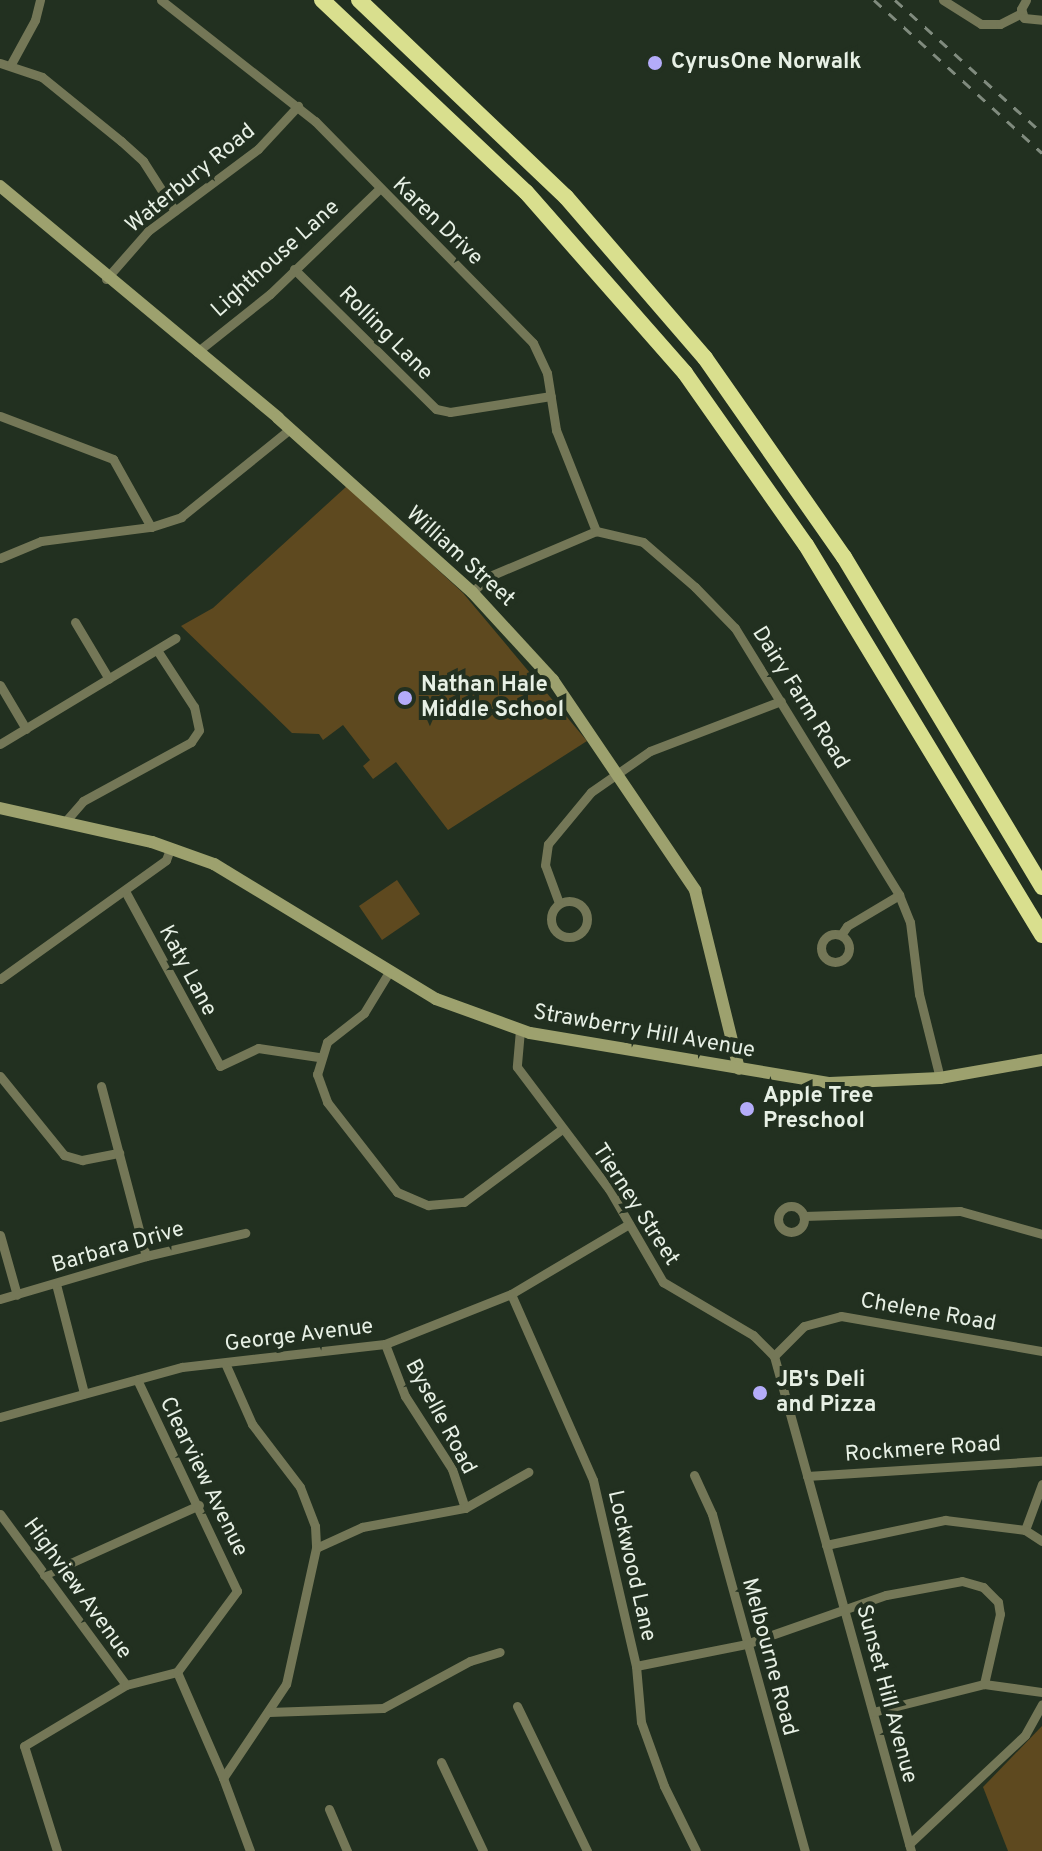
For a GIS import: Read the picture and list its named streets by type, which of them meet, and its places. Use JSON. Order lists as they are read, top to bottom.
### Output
{
  "streets": {
    "street": [
      "Waterbury Road",
      "Karen Drive",
      "Lighthouse Lane",
      "Rolling Lane",
      "William Street",
      "Dairy Farm Road",
      "Katy Lane",
      "Strawberry Hill Avenue",
      "Tierney Street",
      "Barbara Drive",
      "Chelene Road",
      "George Avenue",
      "Byselle Road",
      "Rockmere Road",
      "Clearview Avenue",
      "Lockwood Lane",
      "Highview Avenue",
      "Melbourne Road",
      "Sunset Hill Avenue"
    ]
  },
  "crossings": [
    ["Waterbury Road", "Karen Drive"],
    ["Waterbury Road", "William Street"],
    ["Karen Drive", "Lighthouse Lane"],
    ["Karen Drive", "Rolling Lane"],
    ["Karen Drive", "Dairy Farm Road"],
    ["Lighthouse Lane", "Rolling Lane"],
    ["Lighthouse Lane", "William Street"],
    ["William Street", "Strawberry Hill Avenue"],
    ["Dairy Farm Road", "Strawberry Hill Avenue"],
    ["Strawberry Hill Avenue", "Tierney Street"],
    ["Tierney Street", "Chelene Road"],
    ["Tierney Street", "George Avenue"],
    ["George Avenue", "Byselle Road"],
    ["George Avenue", "Clearview Avenue"],
    ["George Avenue", "Lockwood Lane"]
  ],
  "places": [
    "CyrusOne Norwalk",
    "Nathan Hale Middle School",
    "Apple Tree Preschool",
    "JB's Deli and Pizza"
  ]
}
